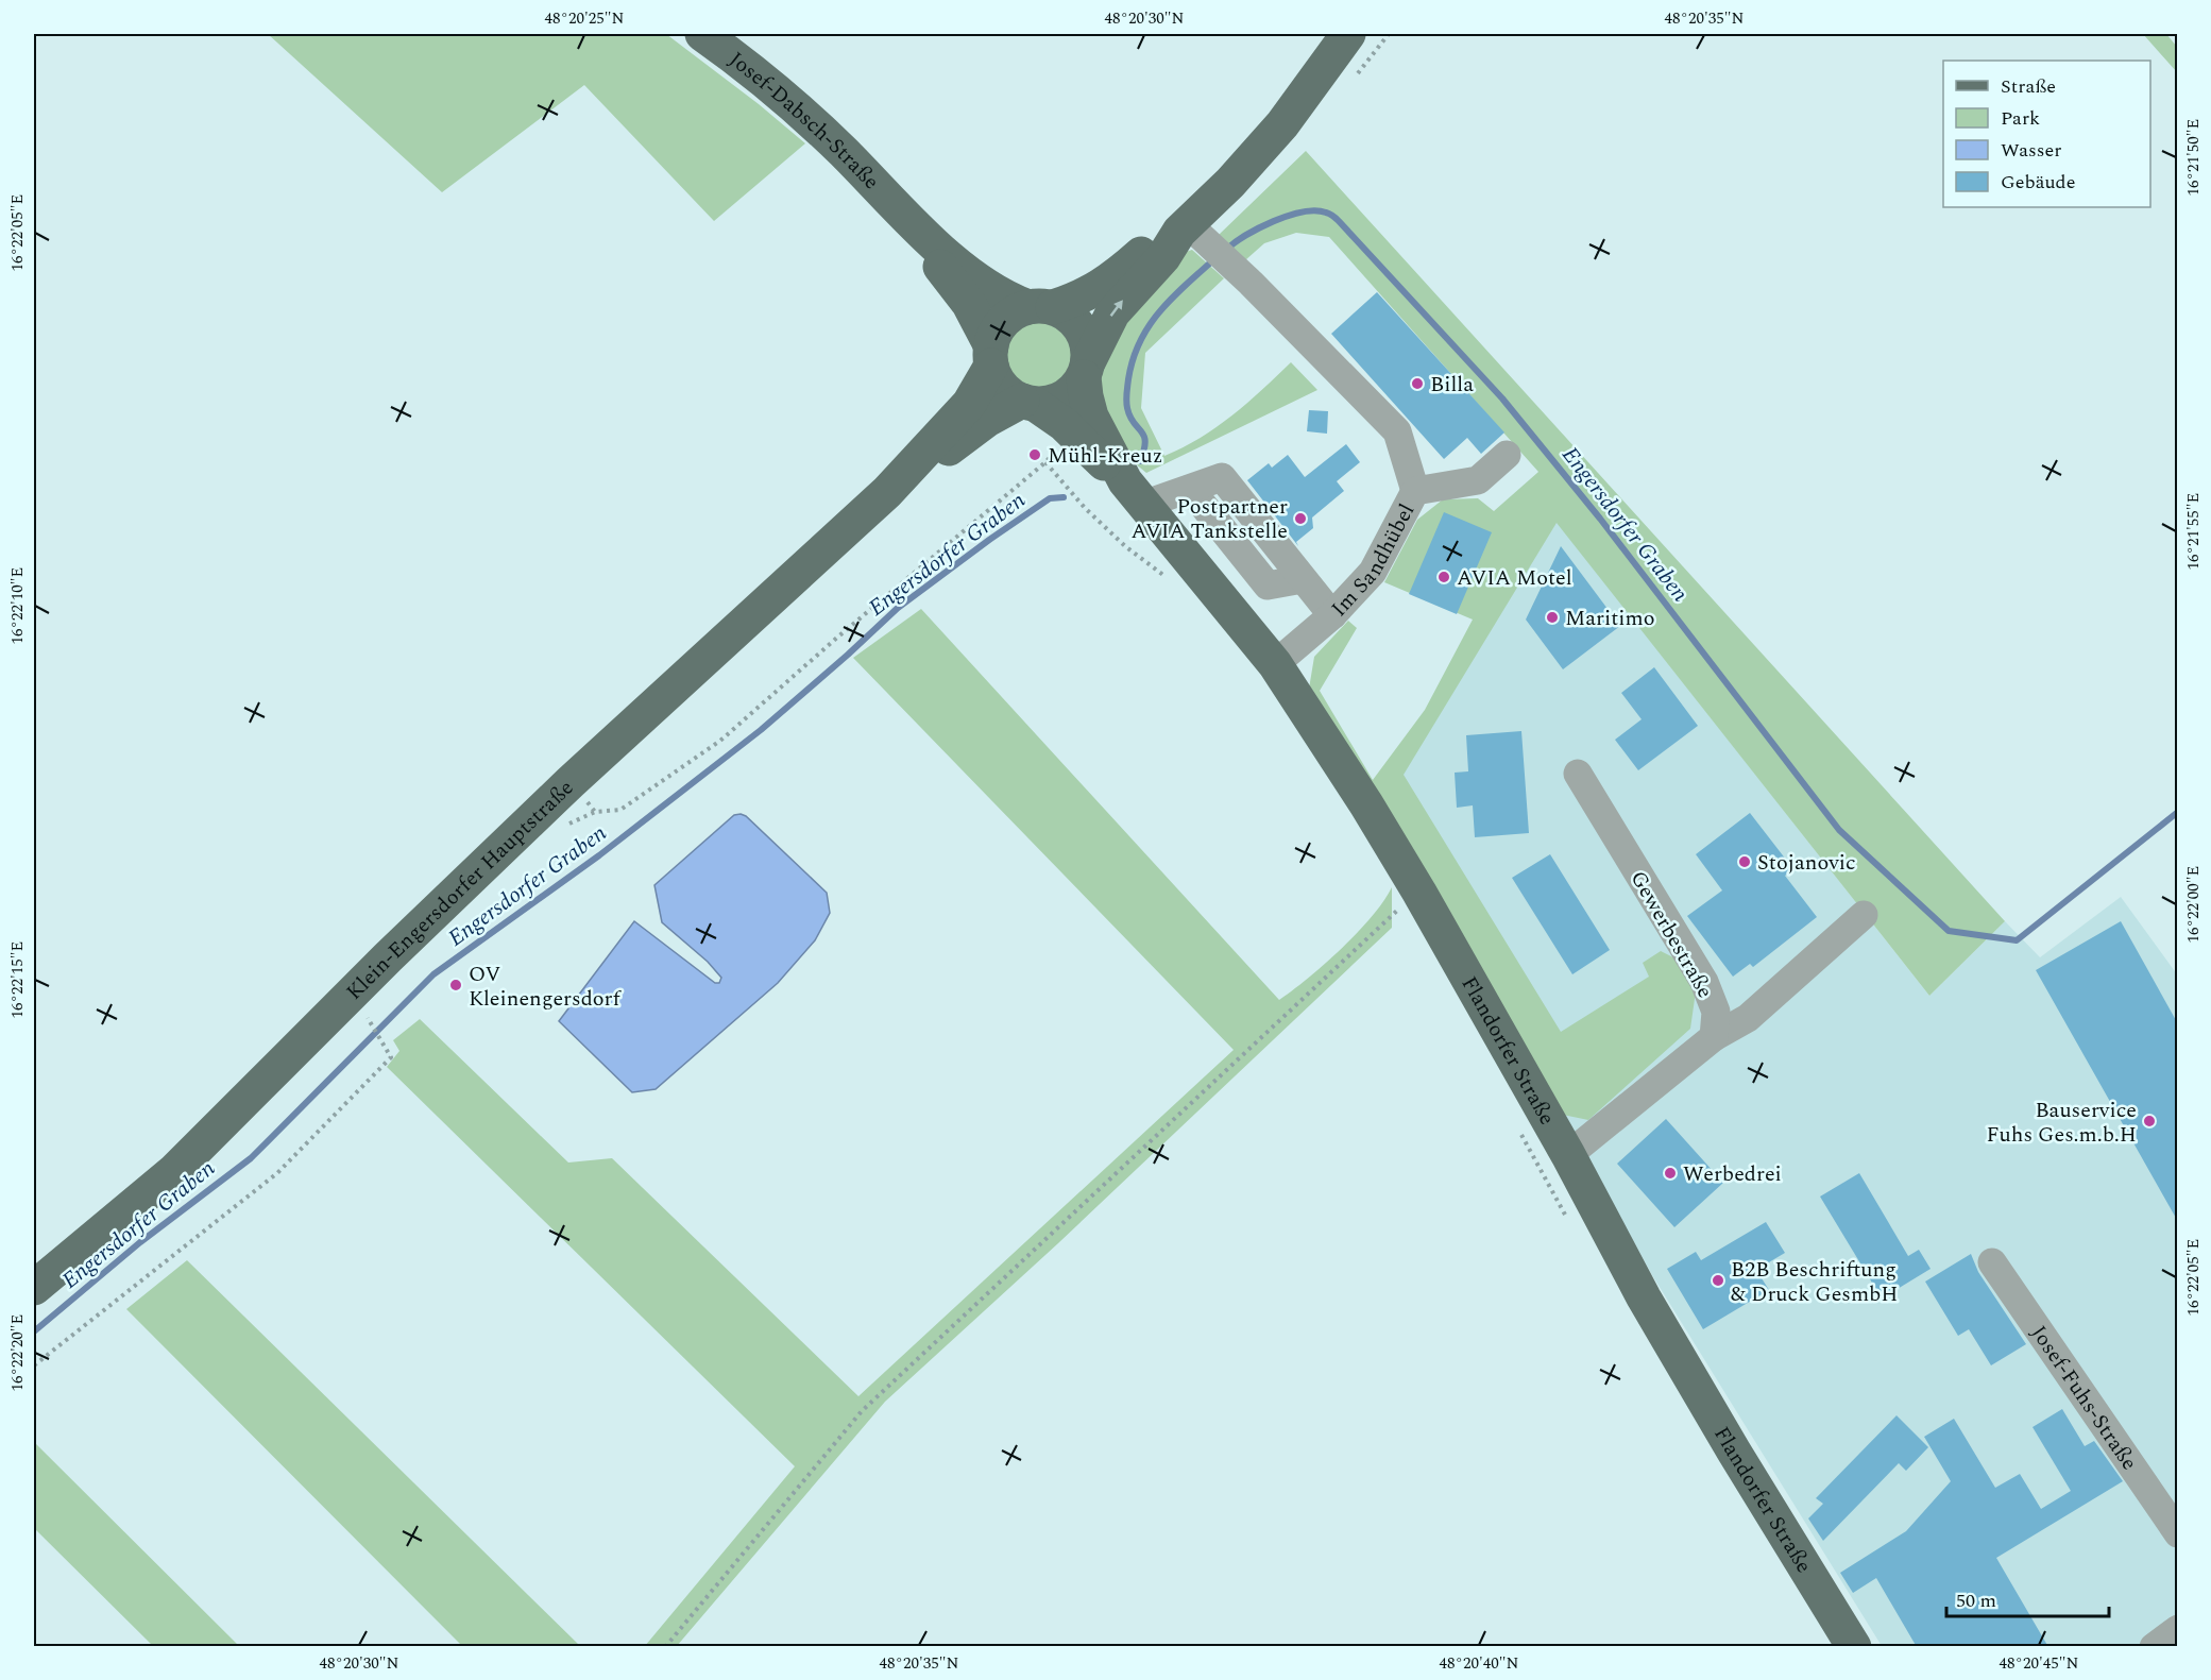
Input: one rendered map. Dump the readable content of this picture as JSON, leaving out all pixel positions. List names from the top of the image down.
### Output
{
  "streets": {
    "main road": ["Josef-Dabsch-Straße", "Klein-Engersdorfer Hauptstraße", "Flandorfer Straße"],
    "street": ["Im Sandhübel", "Gewerbestraße", "Josef-Fuhs-Straße"]
  },
  "crossings": [
    ["Josef-Dabsch-Straße", "Flandorfer Straße"],
    ["Im Sandhübel", "Flandorfer Straße"]
  ],
  "water": ["Engersdorfer Graben"],
  "places": [
    "Billa",
    "Mühl-Kreuz",
    "Postpartner AVIA Tankstelle",
    "AVIA Motel",
    "Maritimo",
    "Stojanovic",
    "OV Kleinengersdorf",
    "Bauservice Fuhs Ges.m.b.H",
    "Werbedrei",
    "B2B Beschriftung & Druck GesmbH"
  ],
  "legend": [
    "Straße",
    "Park",
    "Wasser",
    "Gebäude"
  ],
  "scale_bar": "50 m",
  "coordinates": [
    "48°20'25\"N",
    "48°20'30\"N",
    "48°20'35\"N",
    "16°21'50\"E",
    "16°22'05\"E",
    "16°21'55\"E",
    "16°22'10\"E",
    "16°22'00\"E",
    "16°22'15\"E",
    "16°22'20\"E",
    "48°20'40\"N",
    "48°20'45\"N"
  ]
}
